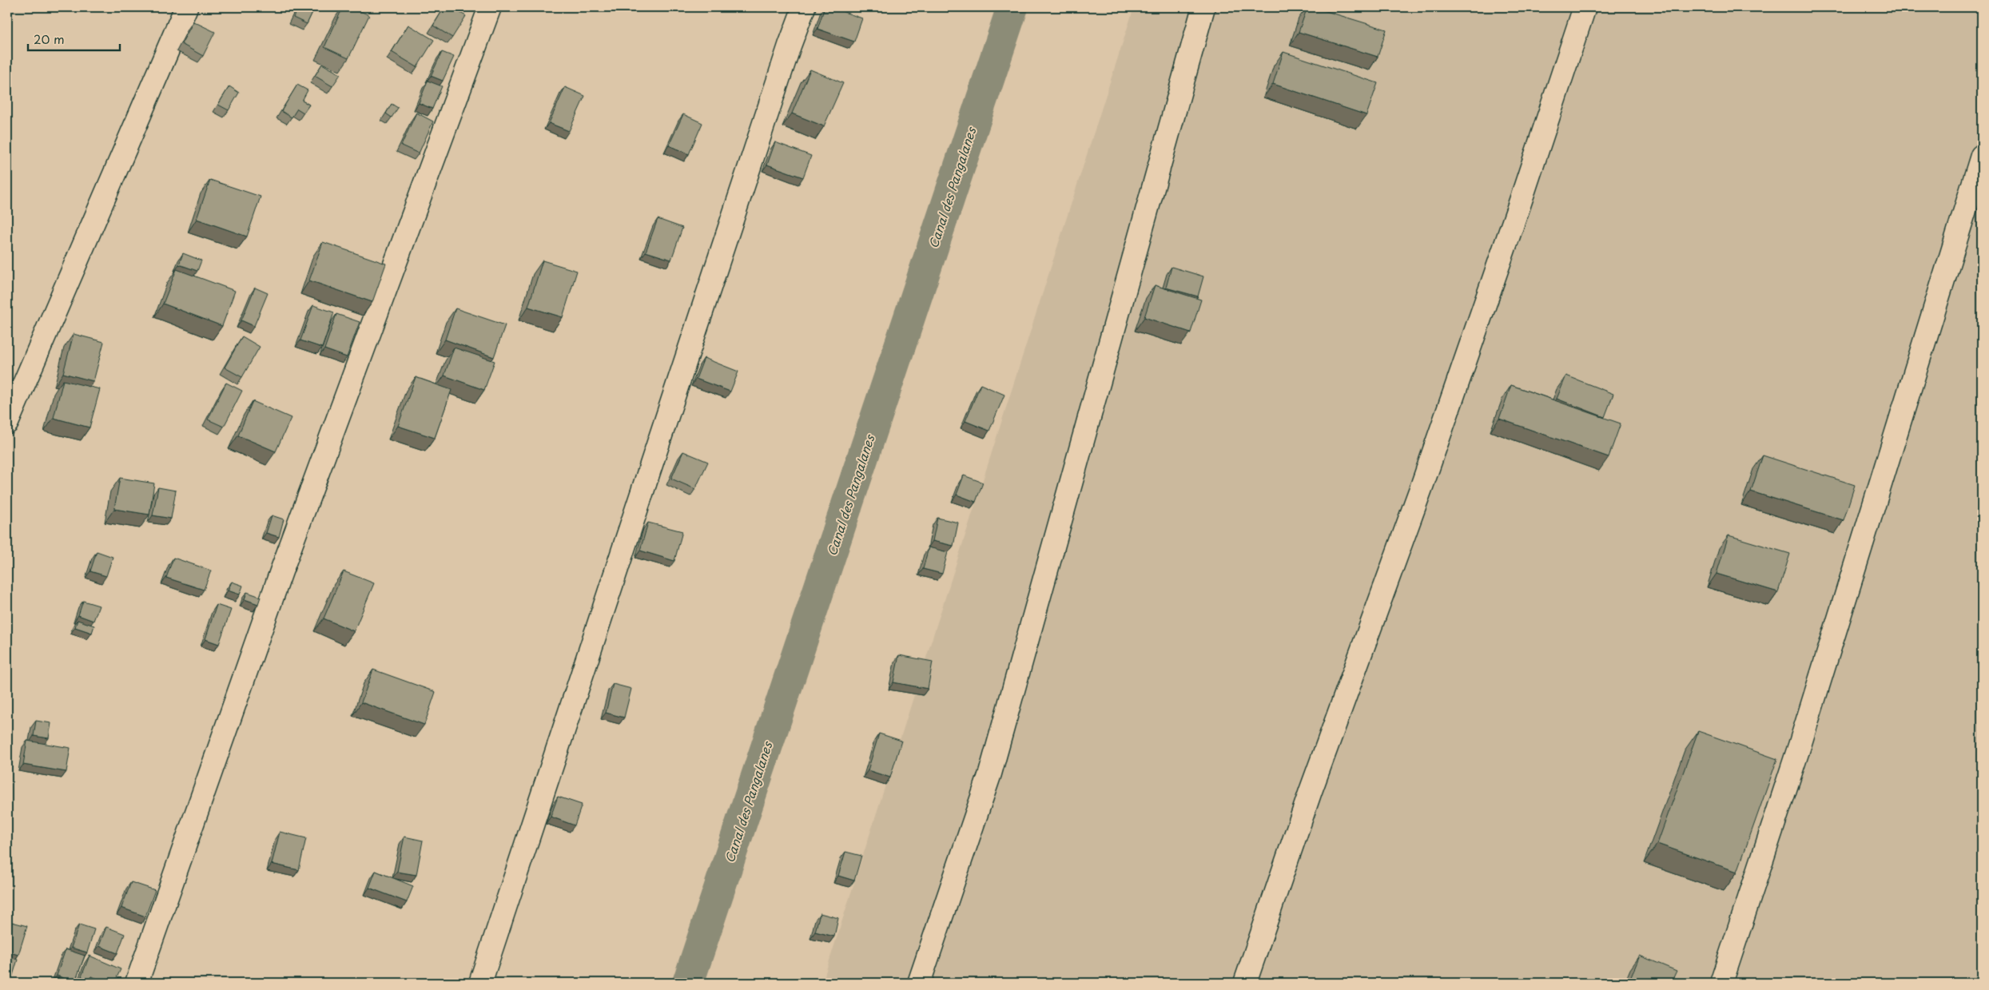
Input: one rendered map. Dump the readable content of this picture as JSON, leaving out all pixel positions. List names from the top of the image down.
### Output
{
  "water": ["Canal des Pangalanes"],
  "scale_bar": "20 m"
}
